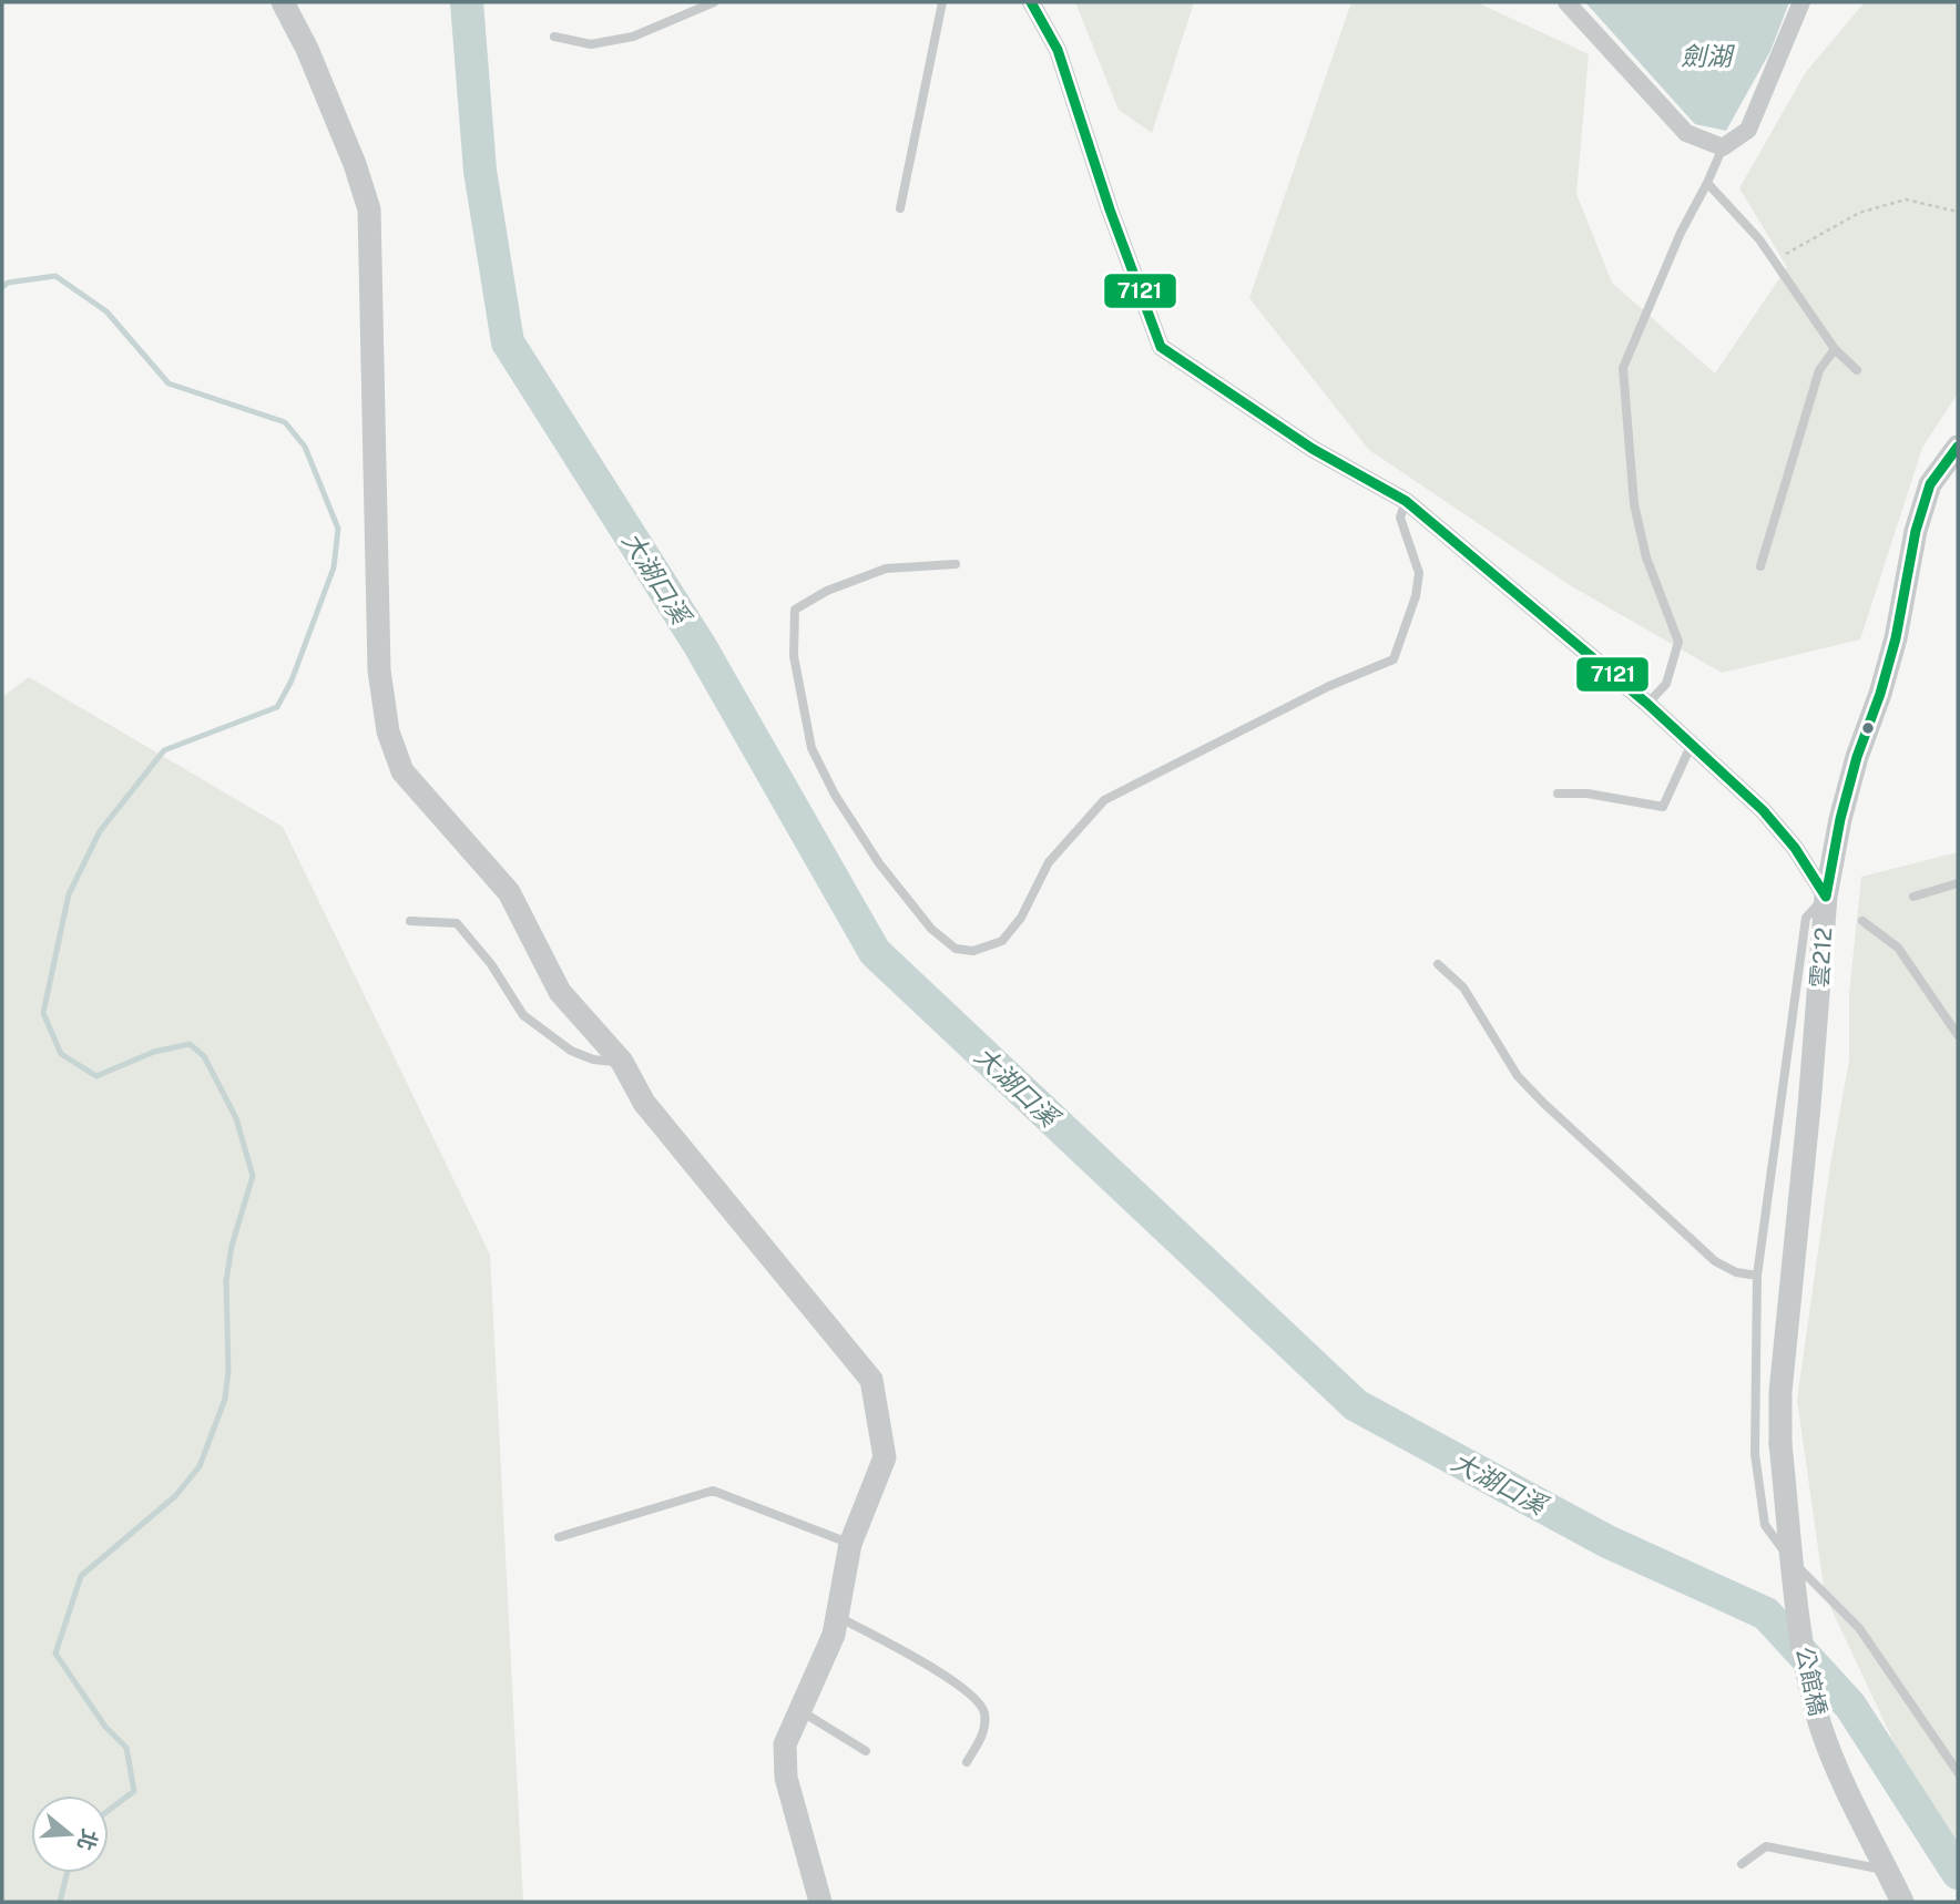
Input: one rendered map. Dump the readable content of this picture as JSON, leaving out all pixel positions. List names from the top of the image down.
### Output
{
  "streets": {
    "street": ["雲212", "公館橋"]
  },
  "crossings": [
    ["雲212", "公館橋"]
  ],
  "water": ["劍湖", "大湖口溪"],
  "lines": ["transit line 7121"],
  "north": "right"
}
